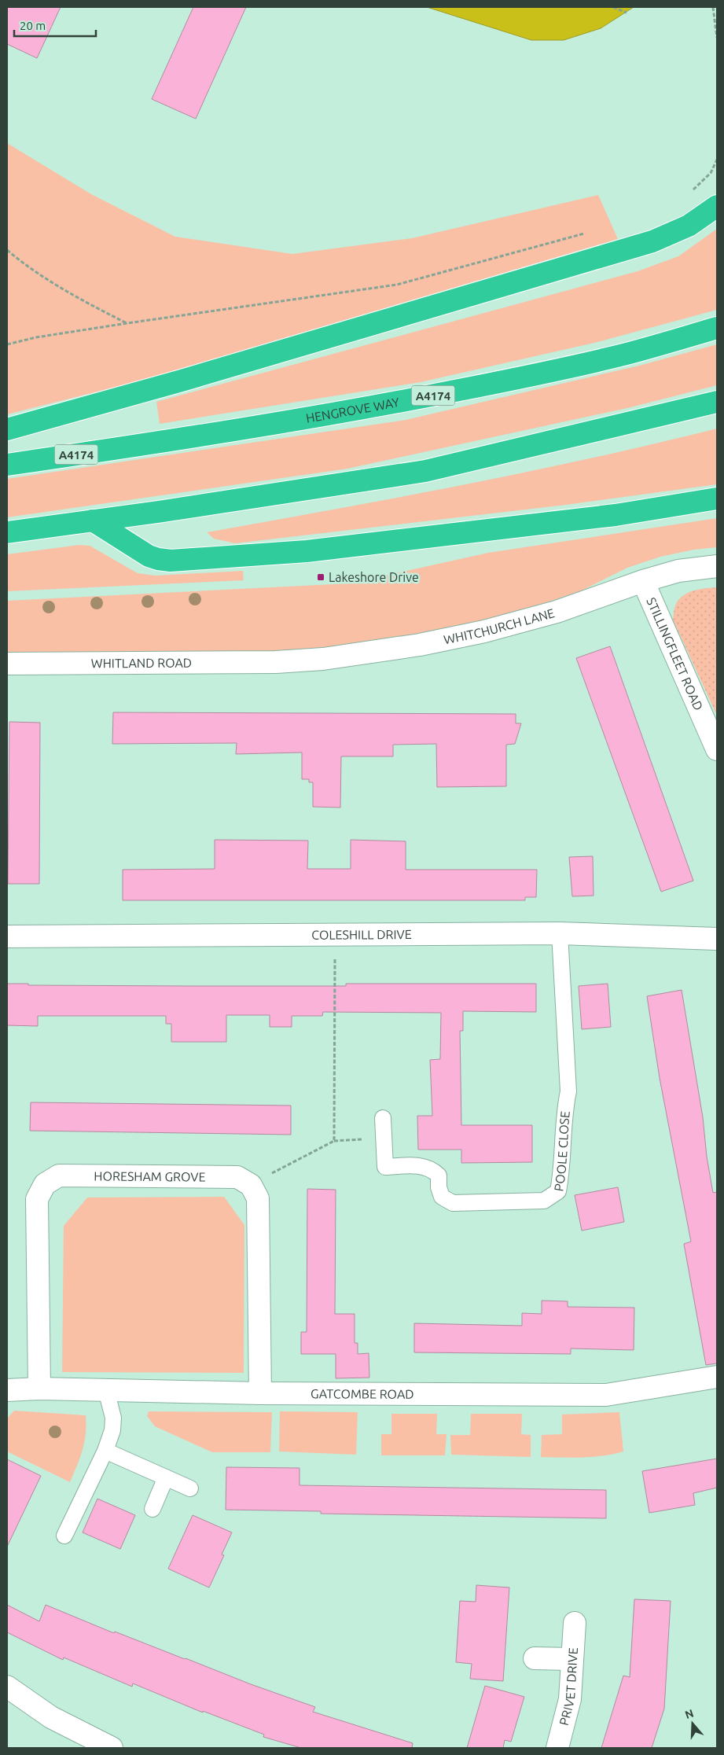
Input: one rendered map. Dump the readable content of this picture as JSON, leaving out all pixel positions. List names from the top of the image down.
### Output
{
  "streets": {
    "highway": ["A4174", "HENGROVE WAY"],
    "street": [
      "WHITCHURCH LANE",
      "STILLINGFLEET ROAD",
      "WHITLAND ROAD",
      "COLESHILL DRIVE",
      "HORESHAM GROVE",
      "GATCOMBE ROAD",
      "PRIVET DRIVE"
    ],
    "lane": ["POOLE CLOSE"]
  },
  "crossings": [
    ["WHITCHURCH LANE", "STILLINGFLEET ROAD"],
    ["WHITCHURCH LANE", "WHITLAND ROAD"],
    ["COLESHILL DRIVE", "POOLE CLOSE"],
    ["HORESHAM GROVE", "GATCOMBE ROAD"]
  ],
  "places": {
    "transit": ["Lakeshore Drive"]
  },
  "scale_bar": "20 m",
  "north": "top"
}
